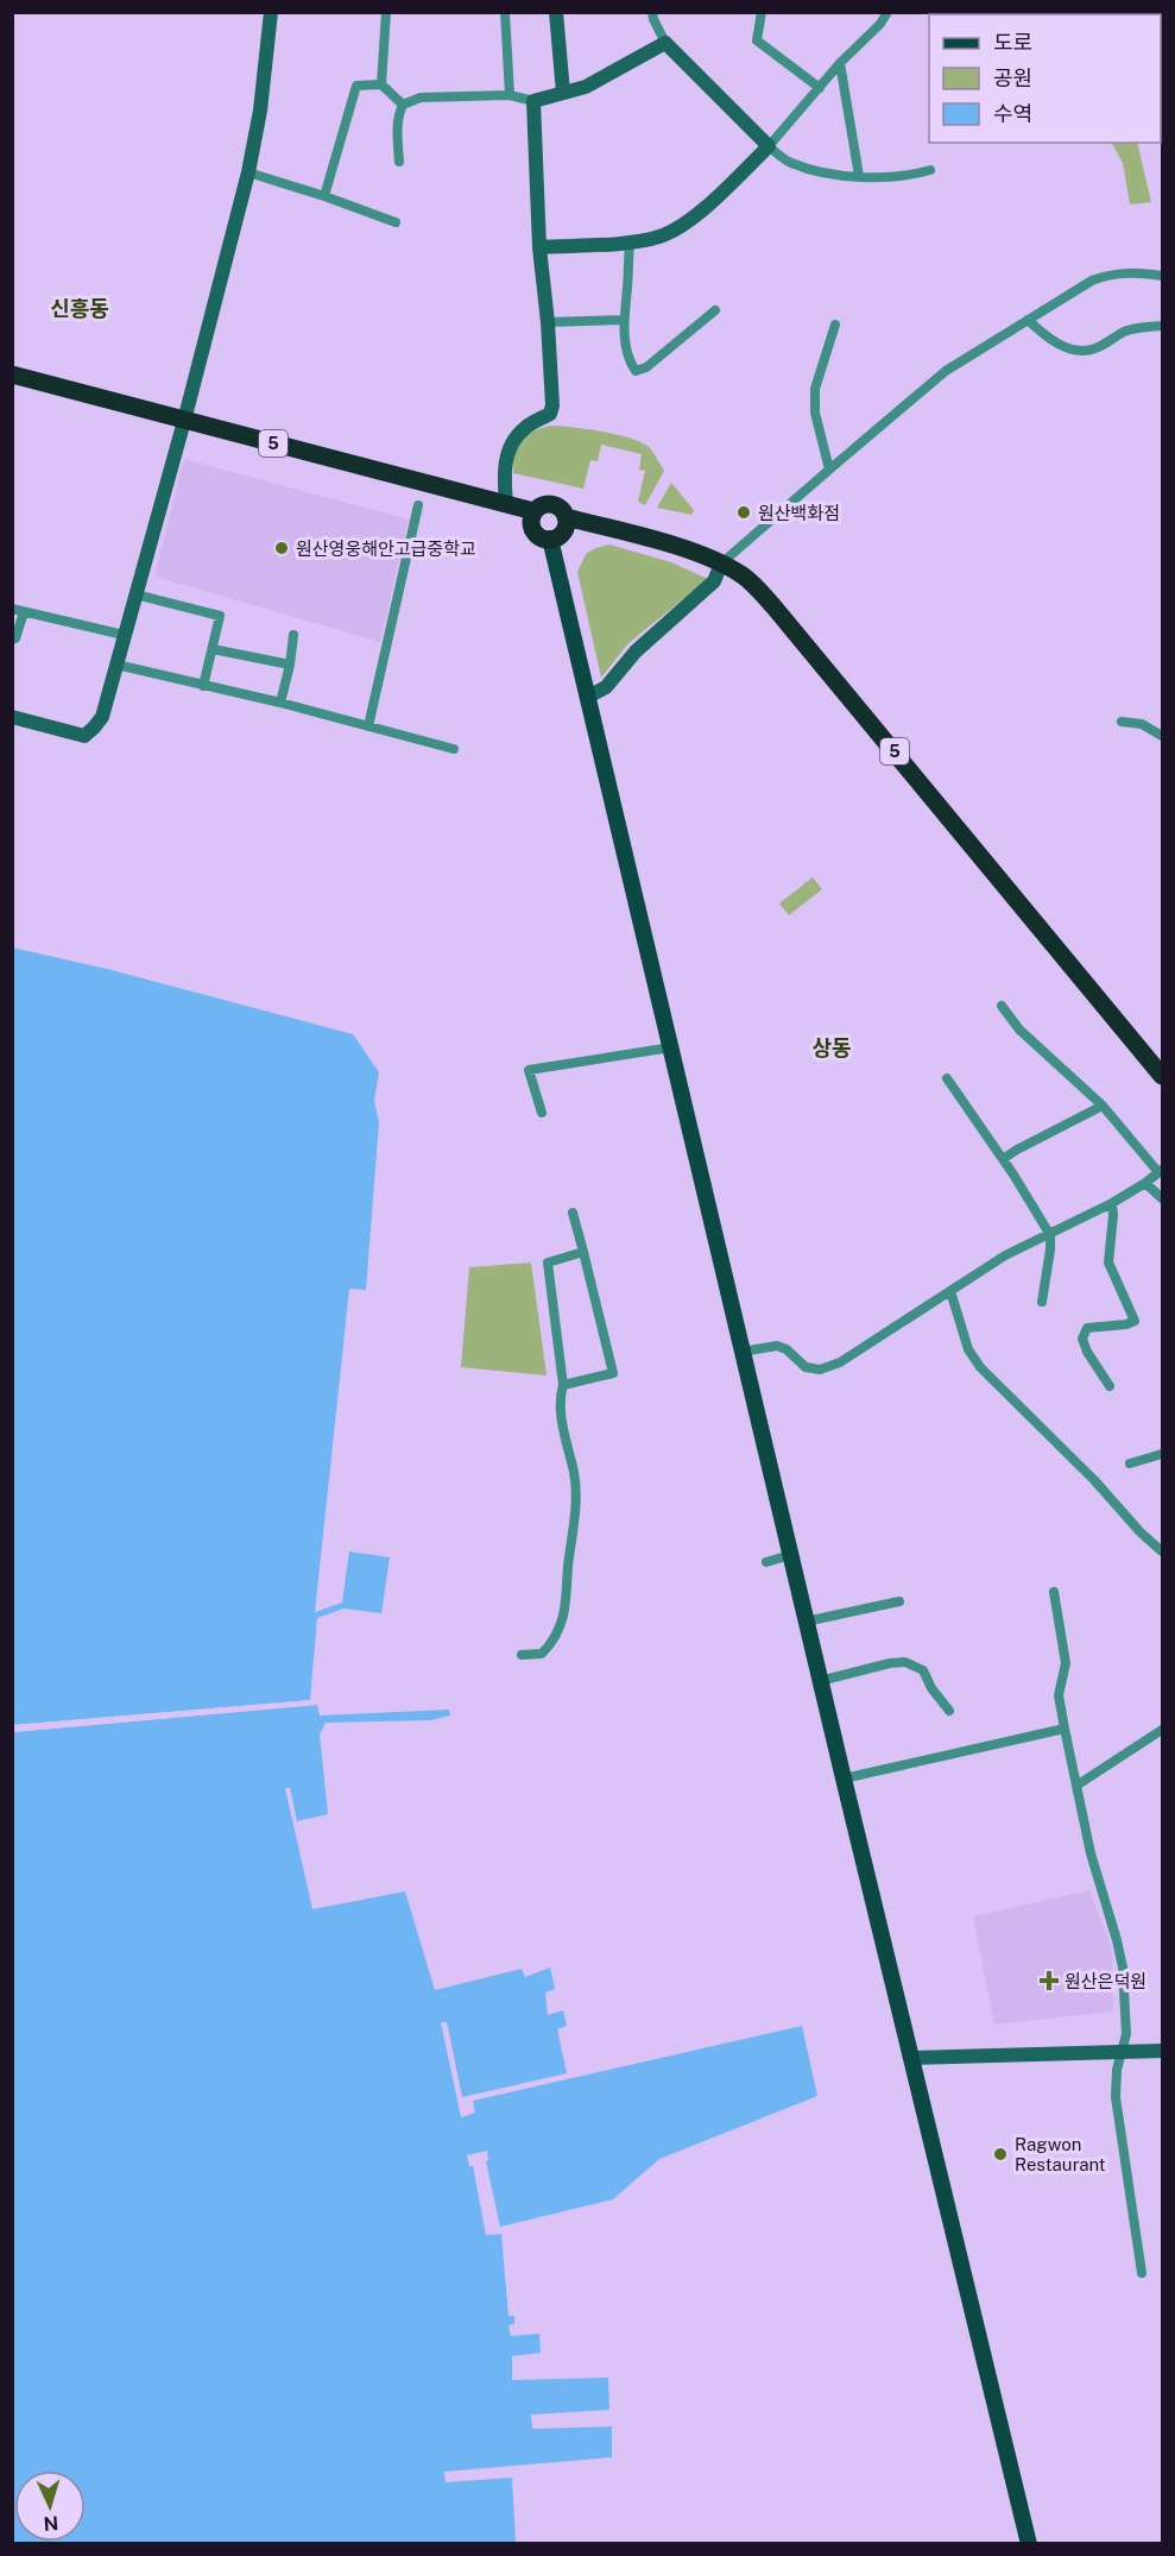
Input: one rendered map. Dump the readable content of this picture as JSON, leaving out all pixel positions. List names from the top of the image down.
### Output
{
  "streets": {
    "highway": ["5"]
  },
  "districts": ["신흥동", "상동"],
  "places": {
    "other": ["원산백화점", "원산영웅해안고급중학교", "Ragwon Restaurant"],
    "health": ["원산은덕원"]
  },
  "legend": ["도로", "공원", "수역"],
  "north": "bottom"
}
